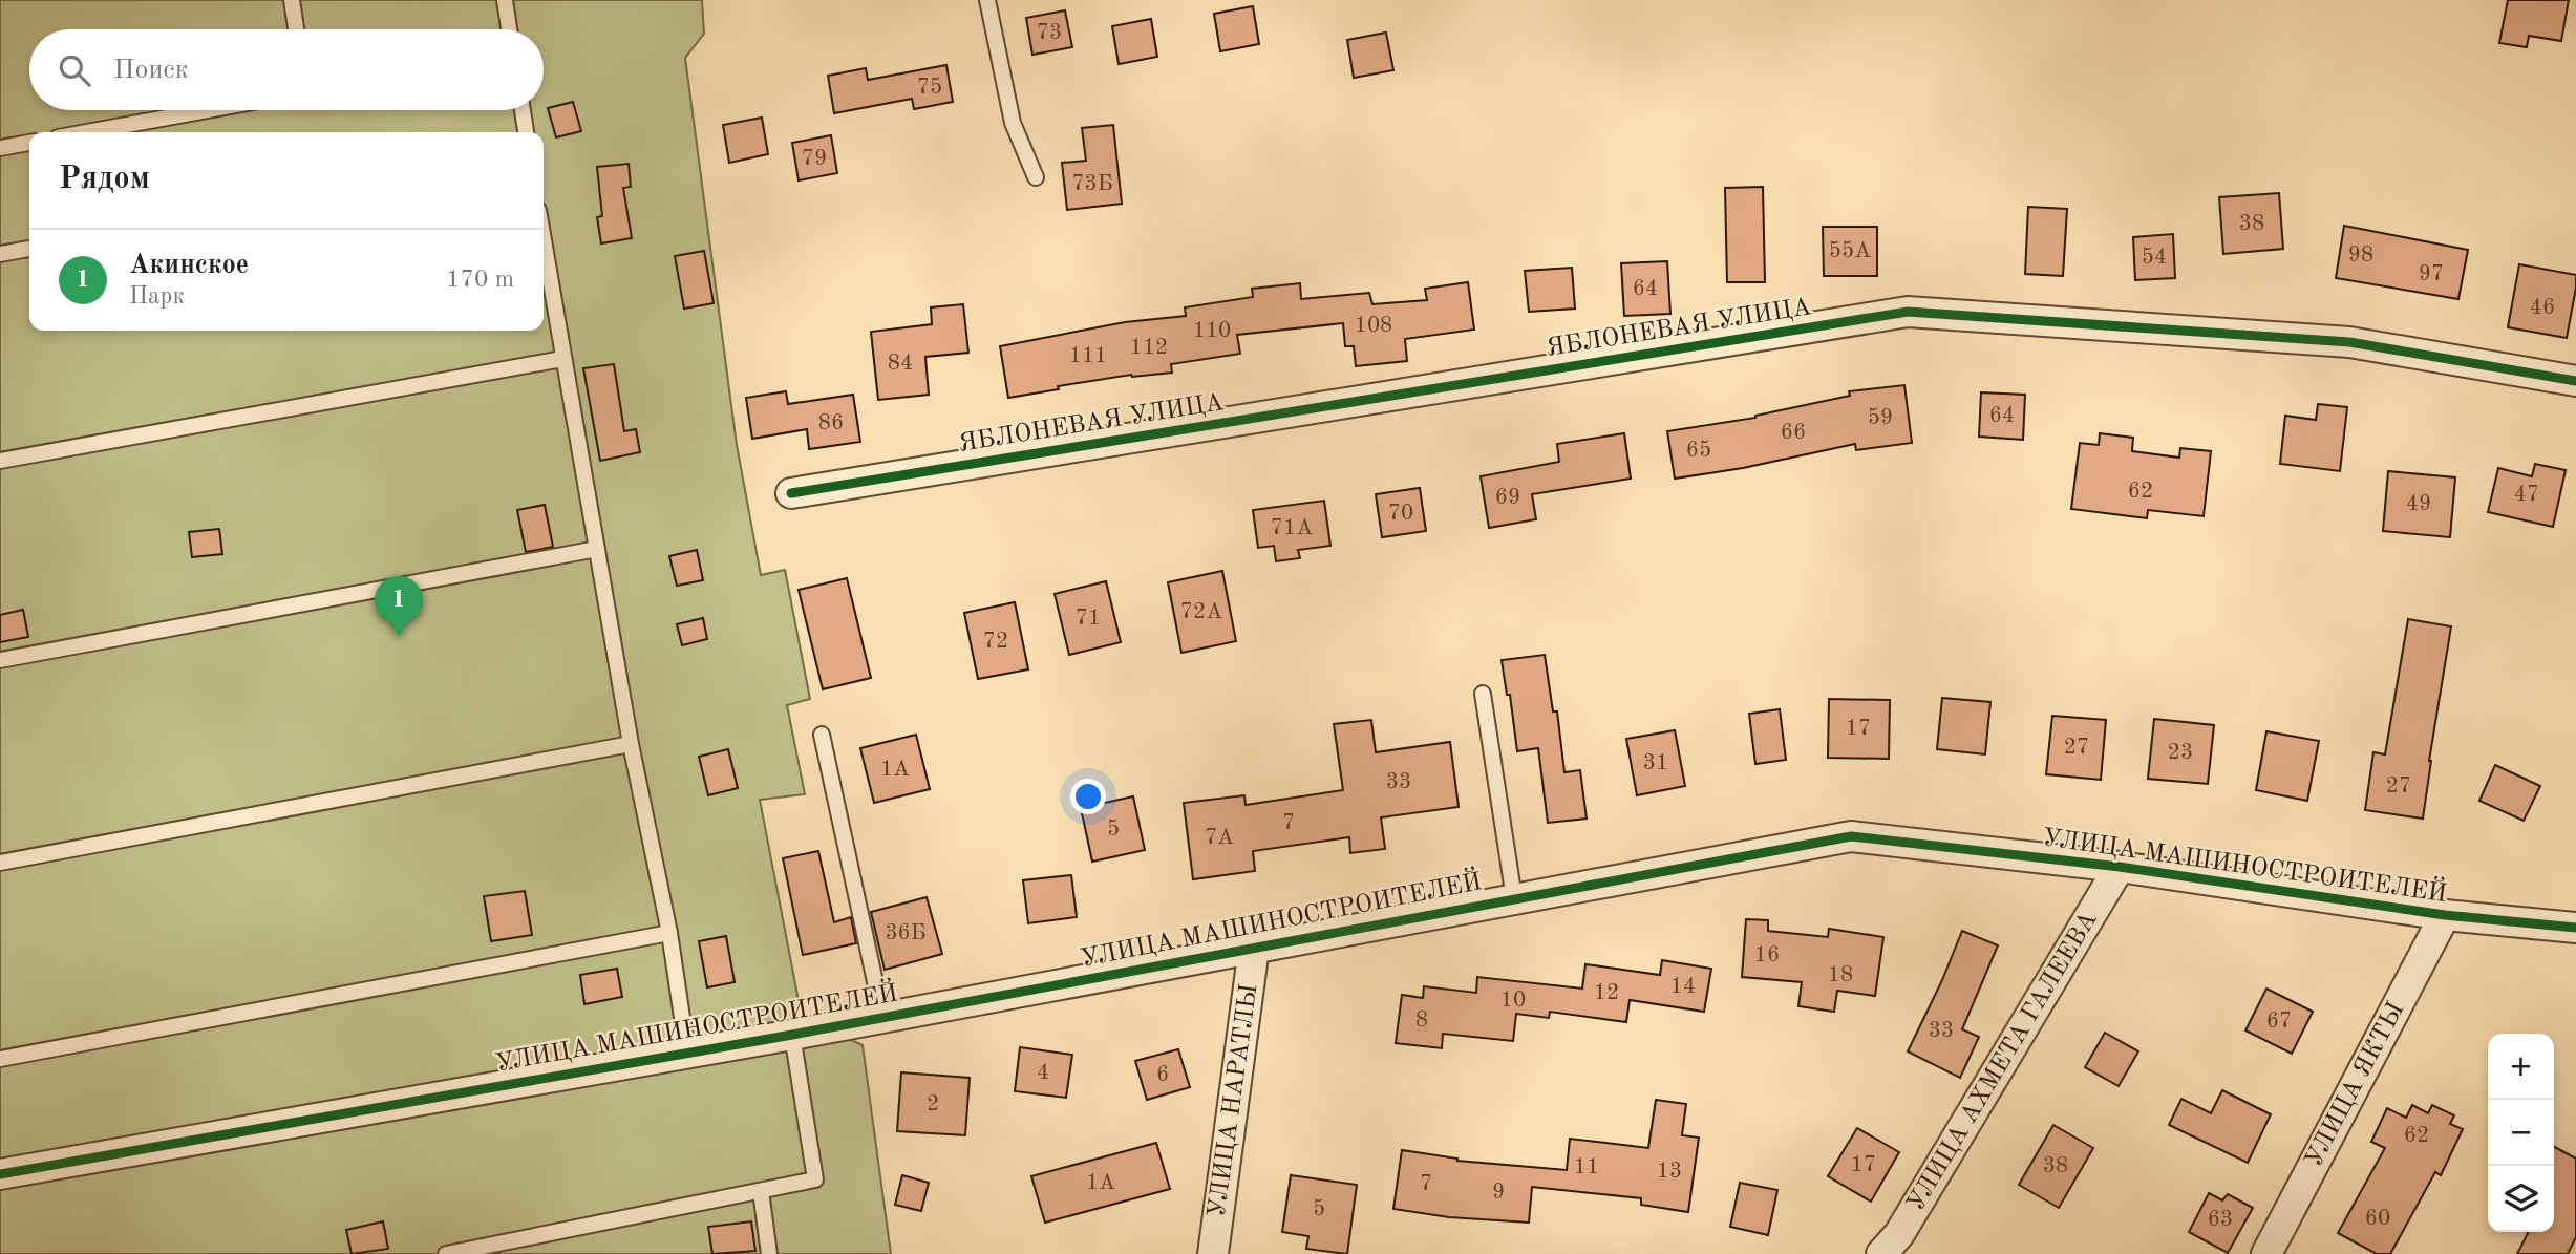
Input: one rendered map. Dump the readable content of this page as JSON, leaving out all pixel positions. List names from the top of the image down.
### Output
{
  "streets": {
    "street": [
      "ЯБЛОНЕВАЯ УЛИЦА",
      "УЛИЦА МАШИНОСТРОИТЕЛЕЙ",
      "УЛИЦА АХМЕТА ГАЛЕЕВА",
      "УЛИЦА ЯКТЫ",
      "УЛИЦА НАРАТЛЫ"
    ]
  },
  "crossings": [
    ["УЛИЦА МАШИНОСТРОИТЕЛЕЙ", "УЛИЦА АХМЕТА ГАЛЕЕВА"],
    ["УЛИЦА МАШИНОСТРОИТЕЛЕЙ", "УЛИЦА ЯКТЫ"],
    ["УЛИЦА МАШИНОСТРОИТЕЛЕЙ", "УЛИЦА НАРАТЛЫ"]
  ],
  "house_numbers": [
    "73",
    "75",
    "79",
    "73Б",
    "38",
    "55А",
    "98",
    "54",
    "97",
    "64",
    "46",
    "108",
    "110",
    "112",
    "111",
    "84",
    "64",
    "59",
    "86",
    "66",
    "65",
    "62",
    "47",
    "69",
    "49",
    "70",
    "71А",
    "72А",
    "71",
    "72",
    "17",
    "27",
    "23",
    "31",
    "1А",
    "33",
    "27",
    "7",
    "5",
    "7А",
    "36Б",
    "16",
    "18",
    "14",
    "12",
    "10",
    "8",
    "67",
    "33",
    "4",
    "6",
    "2",
    "62",
    "17",
    "38",
    "11",
    "13",
    "1А",
    "7",
    "9",
    "5",
    "60",
    "63"
  ],
  "page": {
    "search": "Поиск",
    "heading": "Рядом",
    "list": [
      {
        "mark": "1",
        "name": "Акинское",
        "note": "Парк",
        "value": "170 m"
      }
    ],
    "pins": "1",
    "map_buttons": ["+", "−"]
  }
}
